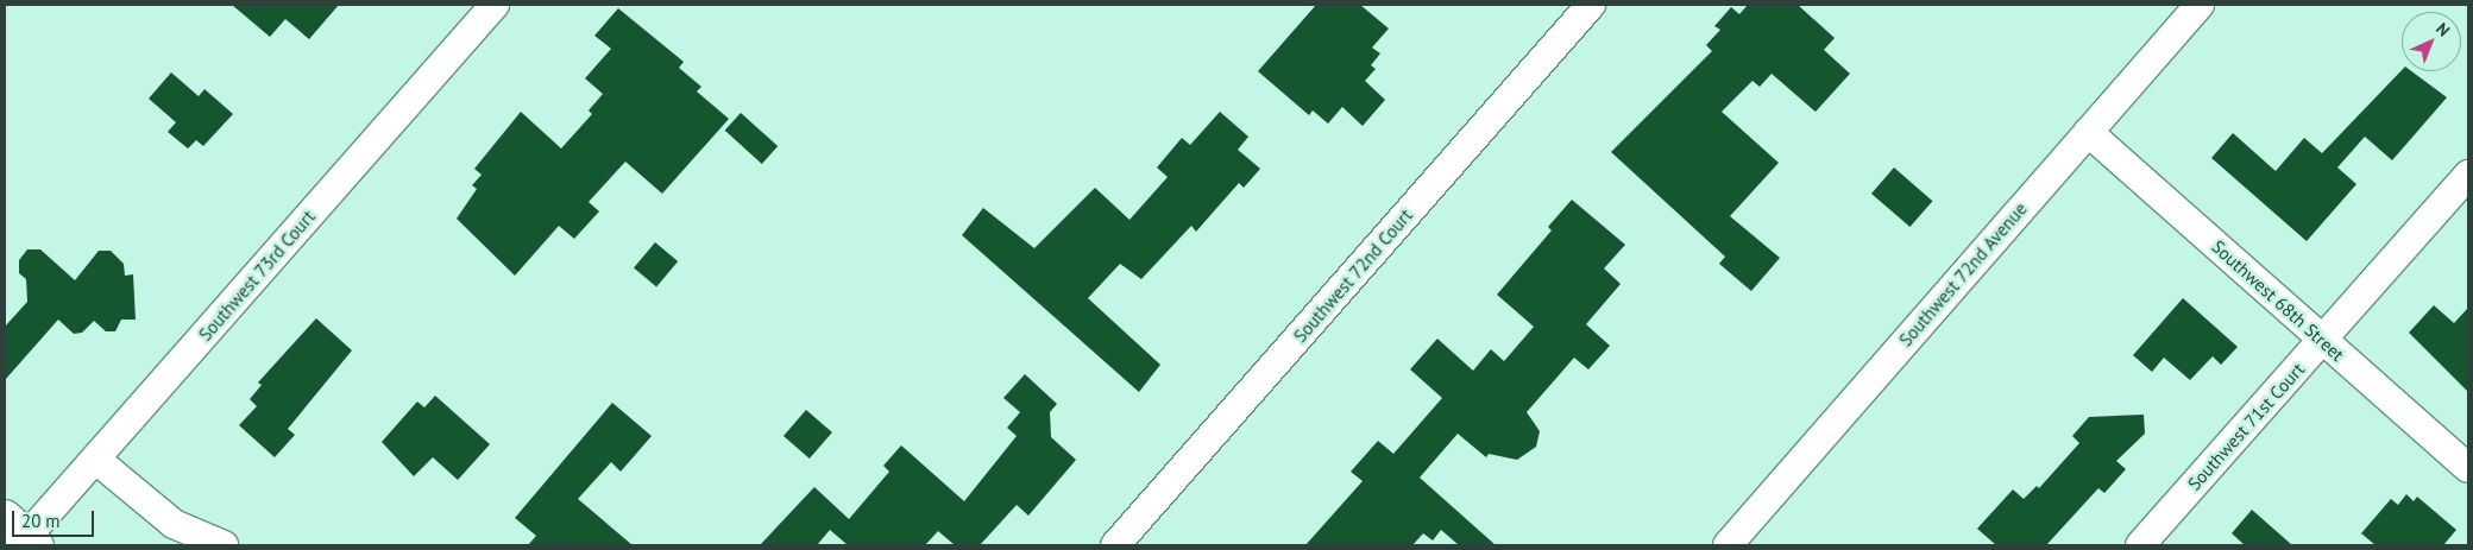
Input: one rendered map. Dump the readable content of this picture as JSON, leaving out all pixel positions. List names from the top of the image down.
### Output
{
  "streets": {
    "street": [
      "Southwest 72nd Avenue",
      "Southwest 73rd Court",
      "Southwest 72nd Court",
      "Southwest 68th Street",
      "Southwest 71st Court"
    ]
  },
  "crossings": [
    ["Southwest 72nd Avenue", "Southwest 68th Street"],
    ["Southwest 68th Street", "Southwest 71st Court"]
  ],
  "scale_bar": "20 m",
  "north": "top right"
}
